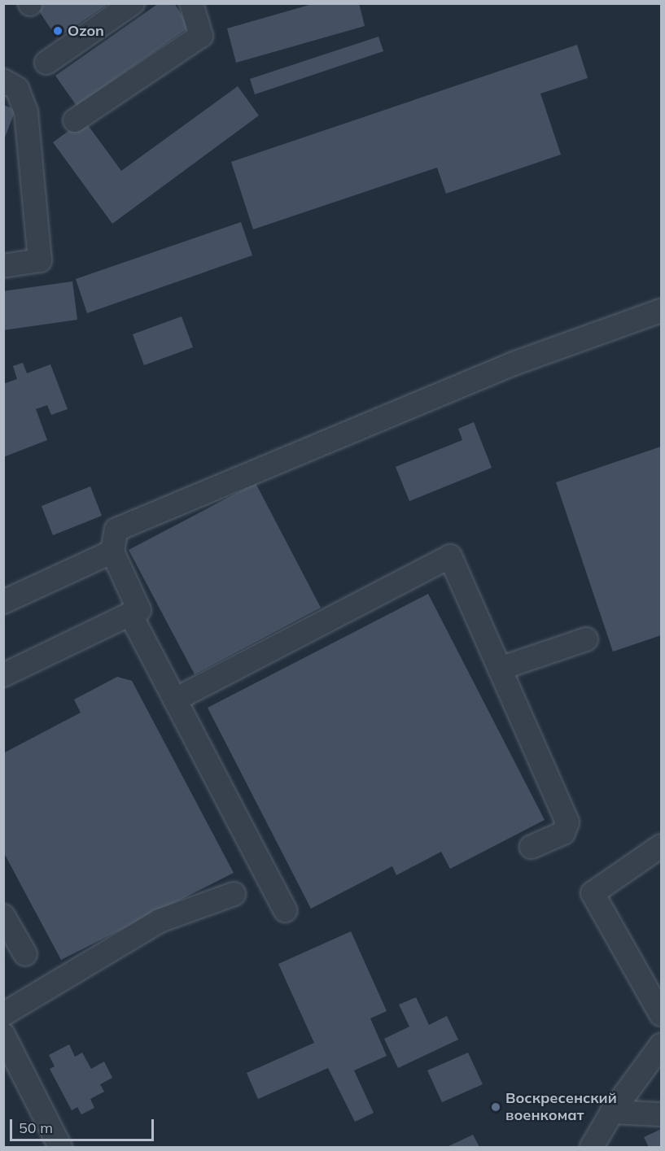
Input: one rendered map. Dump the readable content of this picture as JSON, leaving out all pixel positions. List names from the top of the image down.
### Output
{
  "places": ["Ozon", "Воскресенский военкомат"],
  "scale_bar": "50 m"
}
